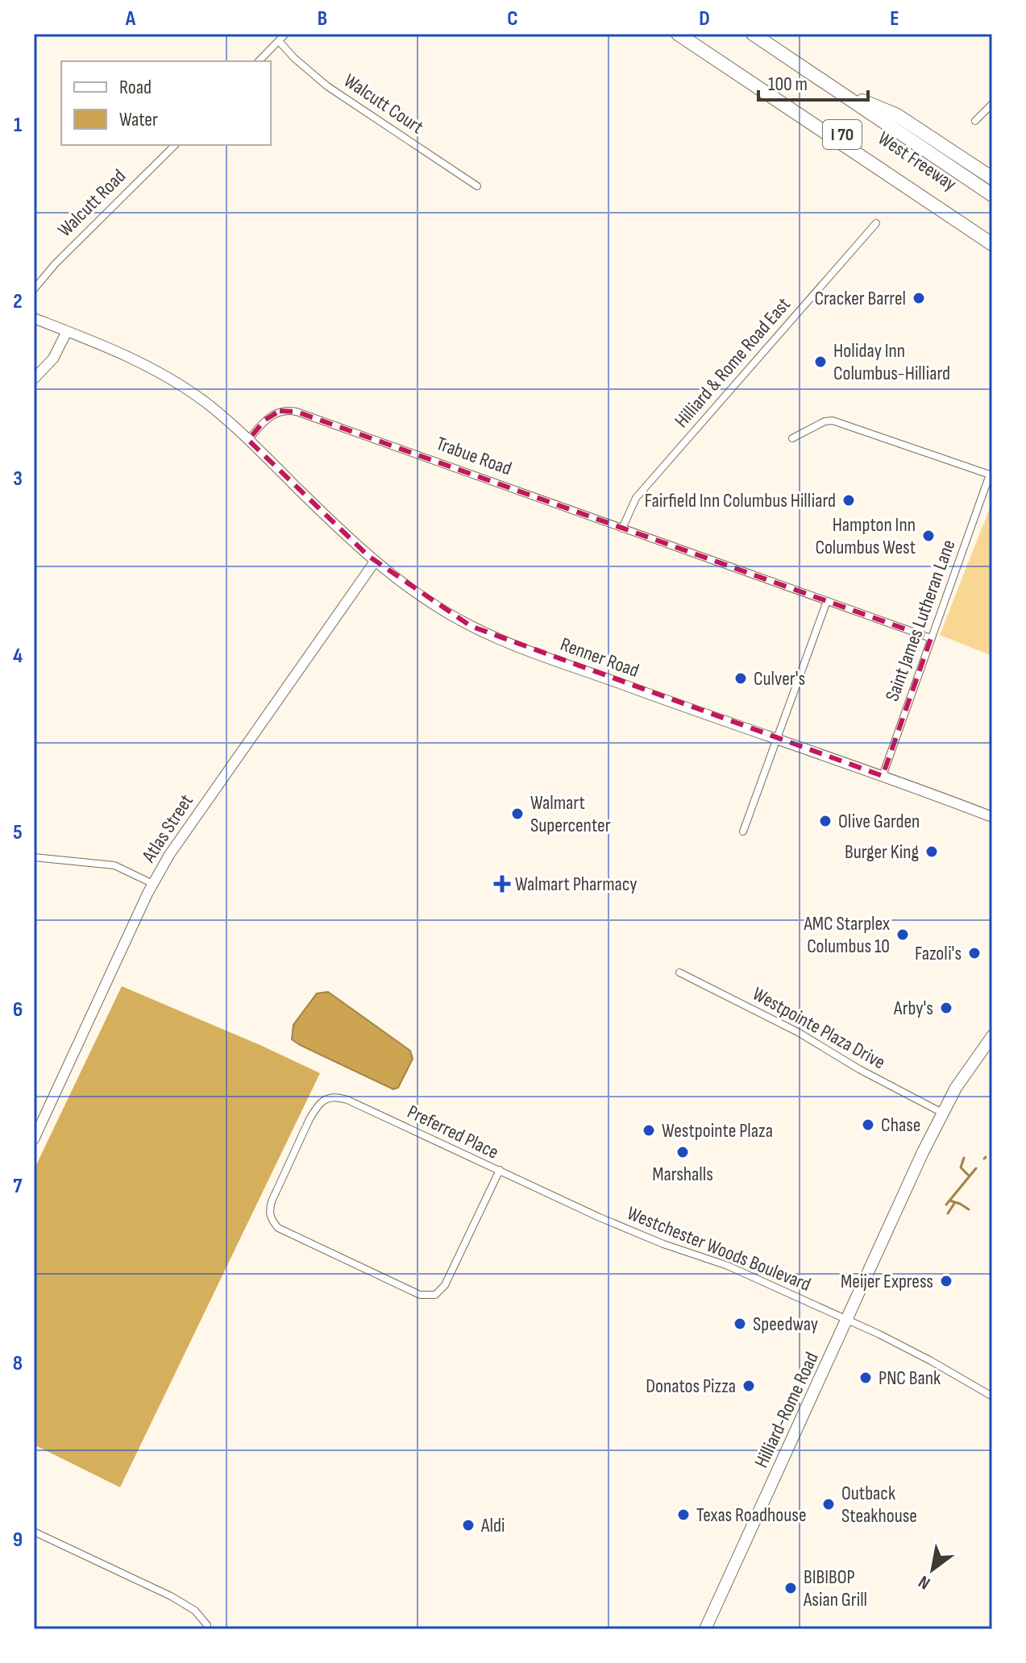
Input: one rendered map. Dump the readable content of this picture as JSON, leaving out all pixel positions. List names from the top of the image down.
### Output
{
  "streets": {
    "highway": ["I 70", "West Freeway"],
    "main road": ["Renner Road", "Atlas Street", "Hilliard-Rome Road"],
    "street": [
      "Walcutt Court",
      "Walcutt Road",
      "Hilliard & Rome Road East",
      "Trabue Road",
      "Saint James Lutheran Lane",
      "Westpointe Plaza Drive",
      "Preferred Place",
      "Westchester Woods Boulevard"
    ]
  },
  "crossings": [
    ["Hilliard & Rome Road East", "Trabue Road"],
    ["Trabue Road", "Saint James Lutheran Lane"],
    ["Trabue Road", "Renner Road"],
    ["Saint James Lutheran Lane", "Renner Road"],
    ["Renner Road", "Atlas Street"],
    ["Westpointe Plaza Drive", "Hilliard-Rome Road"],
    ["Preferred Place", "Westchester Woods Boulevard"],
    ["Westchester Woods Boulevard", "Hilliard-Rome Road"]
  ],
  "places": {
    "other": [
      "Cracker Barrel",
      "Holiday Inn Columbus-Hilliard",
      "Fairfield Inn Columbus Hilliard",
      "Hampton Inn Columbus West",
      "Culver's",
      "Walmart Supercenter",
      "Olive Garden",
      "Burger King",
      "AMC Starplex Columbus 10",
      "Fazoli's",
      "Arby's",
      "Chase",
      "Westpointe Plaza",
      "Marshalls",
      "Meijer Express",
      "Speedway",
      "PNC Bank",
      "Donatos Pizza",
      "Outback Steakhouse",
      "Texas Roadhouse",
      "Aldi",
      "BIBIBOP Asian Grill"
    ],
    "health": ["Walmart Pharmacy"]
  },
  "legend": ["Road", "Water"],
  "scale_bar": "100 m",
  "north": "bottom left",
  "grid": {
    "columns": [
      "A",
      "B",
      "C",
      "D",
      "E"
    ],
    "rows": [
      "1",
      "2",
      "3",
      "4",
      "5",
      "6",
      "7",
      "8",
      "9"
    ]
  }
}
